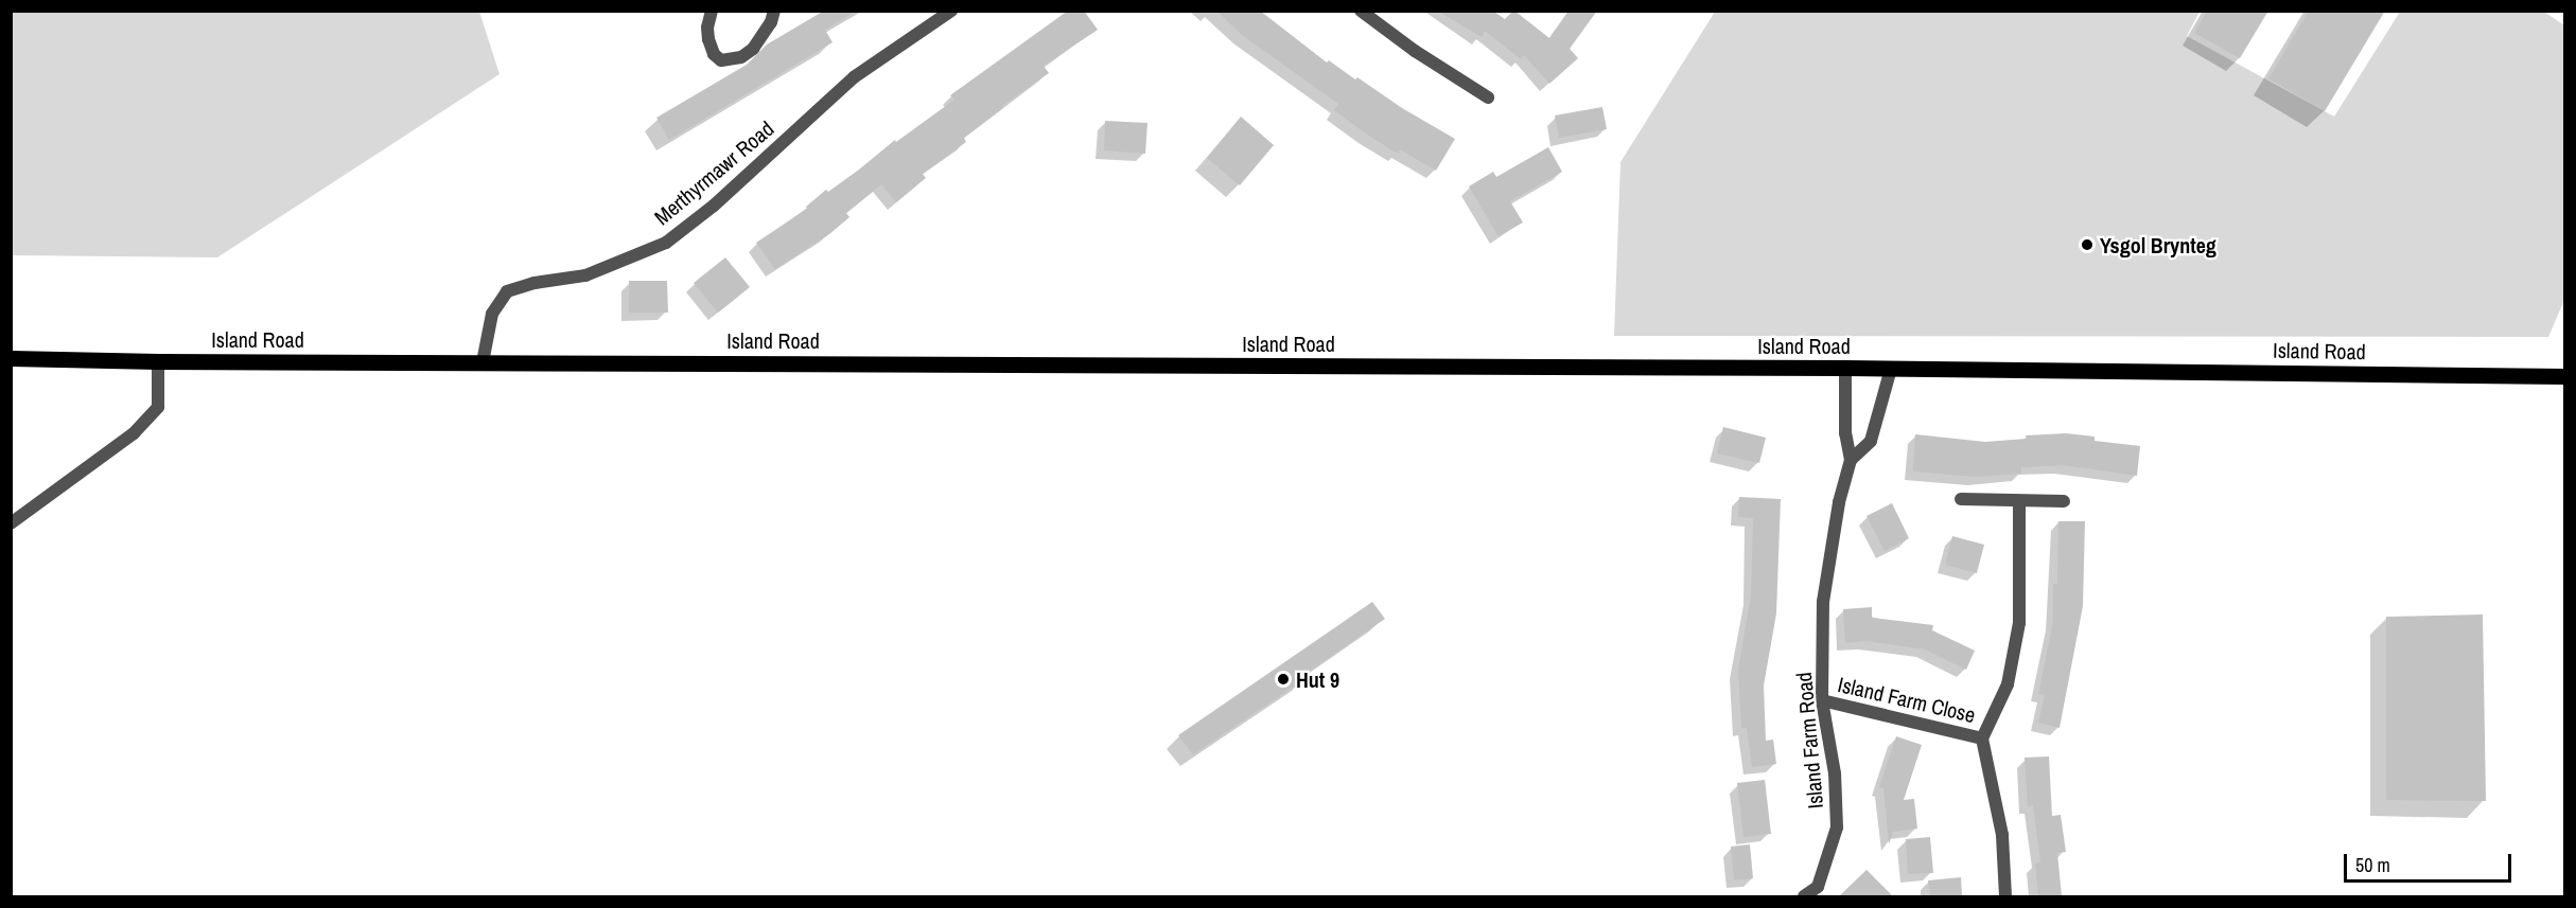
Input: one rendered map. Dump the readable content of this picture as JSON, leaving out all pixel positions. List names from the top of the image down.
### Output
{
  "streets": {
    "main road": ["Island Road"],
    "street": ["Merthyrmawr Road", "Island Farm Close", "Island Farm Road"]
  },
  "crossings": [
    ["Merthyrmawr Road", "Island Road"],
    ["Island Road", "Island Farm Road"],
    ["Island Farm Close", "Island Farm Road"]
  ],
  "places": ["Ysgol Brynteg", "Hut 9"],
  "scale_bar": "50 m"
}
